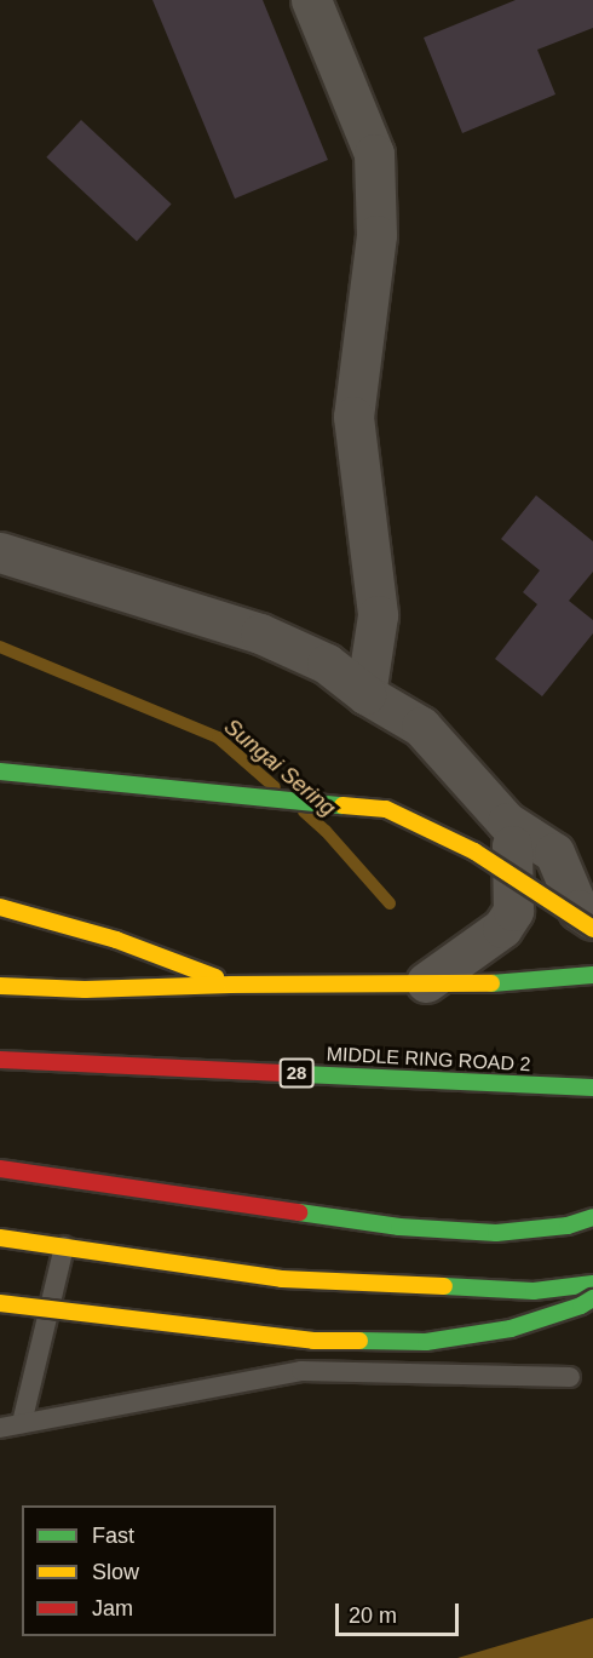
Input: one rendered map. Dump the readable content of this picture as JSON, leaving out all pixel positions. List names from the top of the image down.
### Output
{
  "streets": {
    "highway": ["MIDDLE RING ROAD 2", "28"]
  },
  "water": ["Sungai Sering"],
  "legend": ["Fast", "Slow", "Jam"],
  "scale_bar": "20 m"
}
